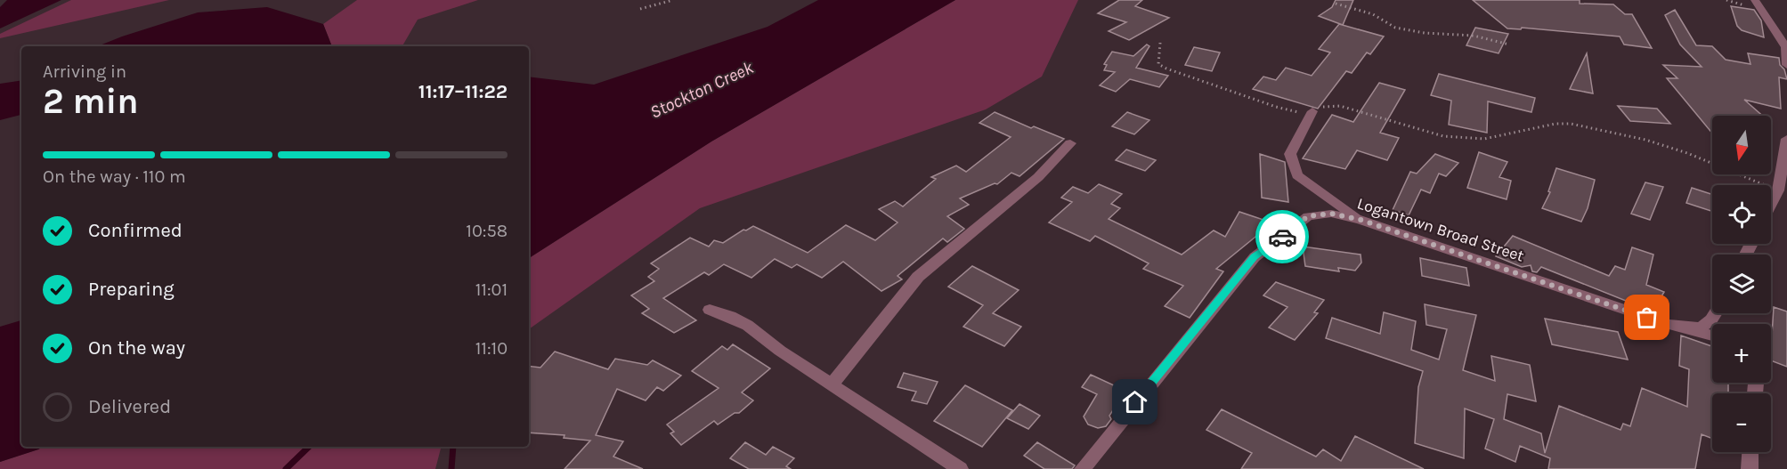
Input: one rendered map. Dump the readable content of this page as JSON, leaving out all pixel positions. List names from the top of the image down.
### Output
{
  "streets": {
    "street": ["Logantown Broad Street"]
  },
  "water": ["Stockton Creek"],
  "north": "bottom",
  "page": {
    "heading": ["2 min", "Arriving in", "11:17–11:22"],
    "map_buttons": ["+", "−"],
    "bar": "On the way · 110 m",
    "list": [
      ["Confirmed", "10:58"],
      ["Preparing", "11:01"],
      ["On the way", "11:10"],
      "Delivered"
    ]
  }
}
